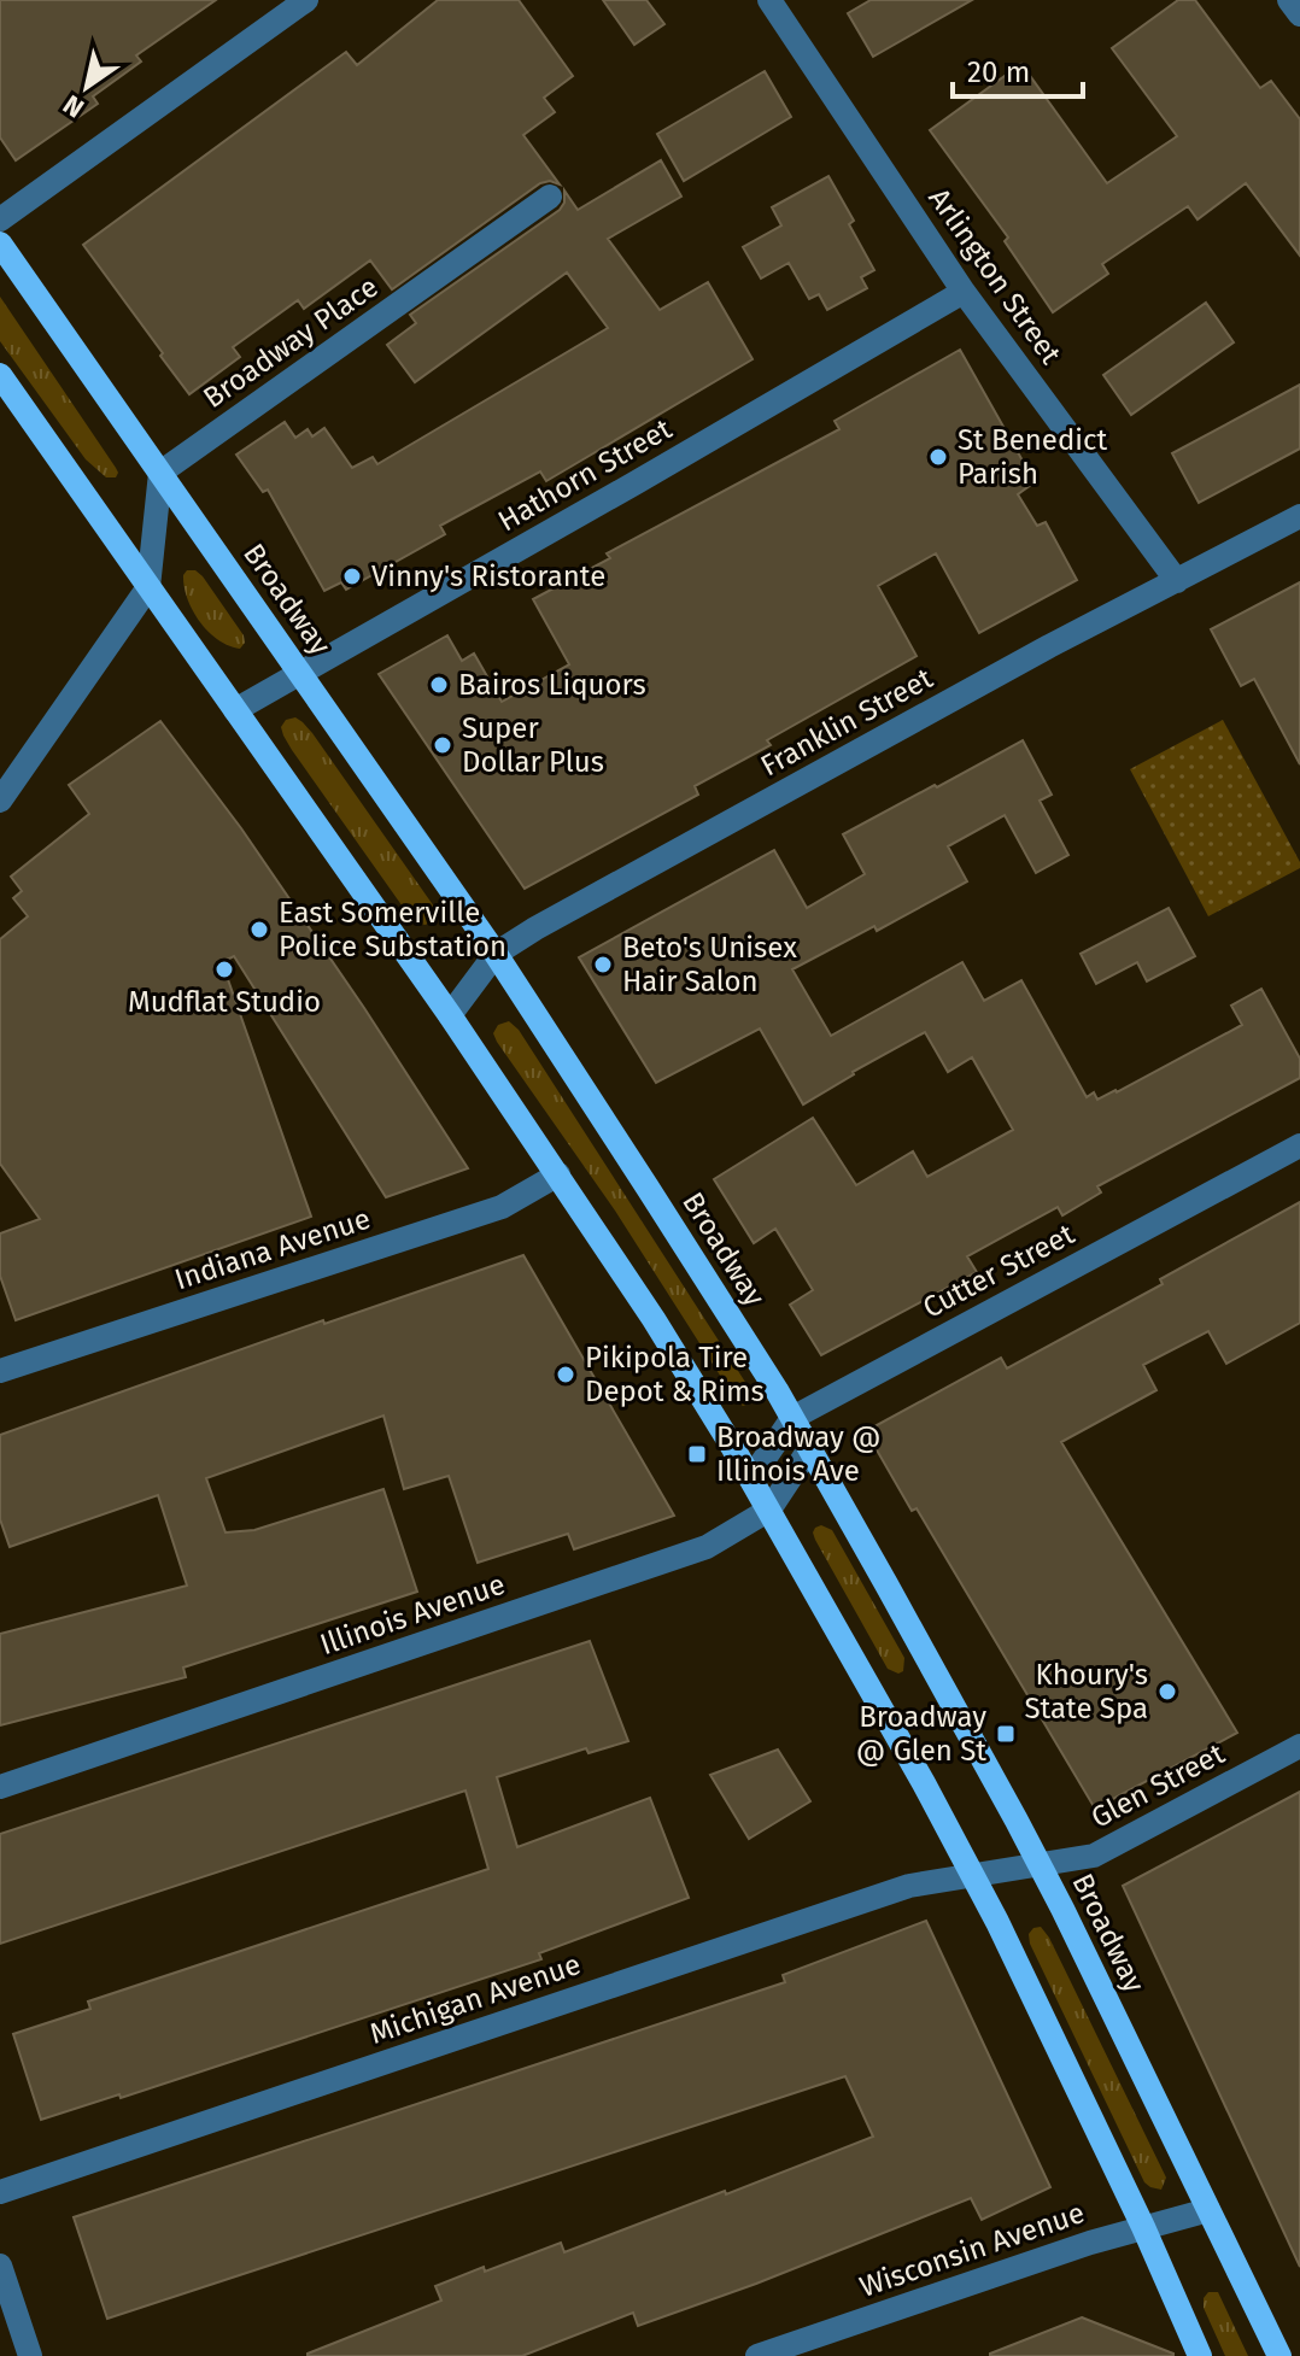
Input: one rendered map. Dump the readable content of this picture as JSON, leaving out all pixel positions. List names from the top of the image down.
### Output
{
  "streets": {
    "main road": ["Broadway"],
    "street": [
      "Arlington Street",
      "Broadway Place",
      "Hathorn Street",
      "Franklin Street",
      "Indiana Avenue",
      "Cutter Street",
      "Illinois Avenue",
      "Glen Street",
      "Michigan Avenue",
      "Wisconsin Avenue"
    ]
  },
  "crossings": [
    ["Arlington Street", "Hathorn Street"],
    ["Arlington Street", "Franklin Street"],
    ["Broadway Place", "Broadway"],
    ["Hathorn Street", "Broadway"],
    ["Broadway", "Franklin Street"],
    ["Broadway", "Cutter Street"],
    ["Broadway", "Illinois Avenue"],
    ["Broadway", "Glen Street"],
    ["Broadway", "Wisconsin Avenue"],
    ["Glen Street", "Michigan Avenue"]
  ],
  "places": {
    "other": [
      "St Benedict Parish",
      "Vinny's Ristorante",
      "Bairos Liquors",
      "Super Dollar Plus",
      "East Somerville Police Substation",
      "Beto's Unisex Hair Salon",
      "Mudflat Studio",
      "Pikipola Tire Depot & Rims",
      "Khoury's State Spa"
    ],
    "transit": ["Broadway @ Illinois Ave", "Broadway @ Glen St"]
  },
  "scale_bar": "20 m",
  "north": "bottom left"
}
